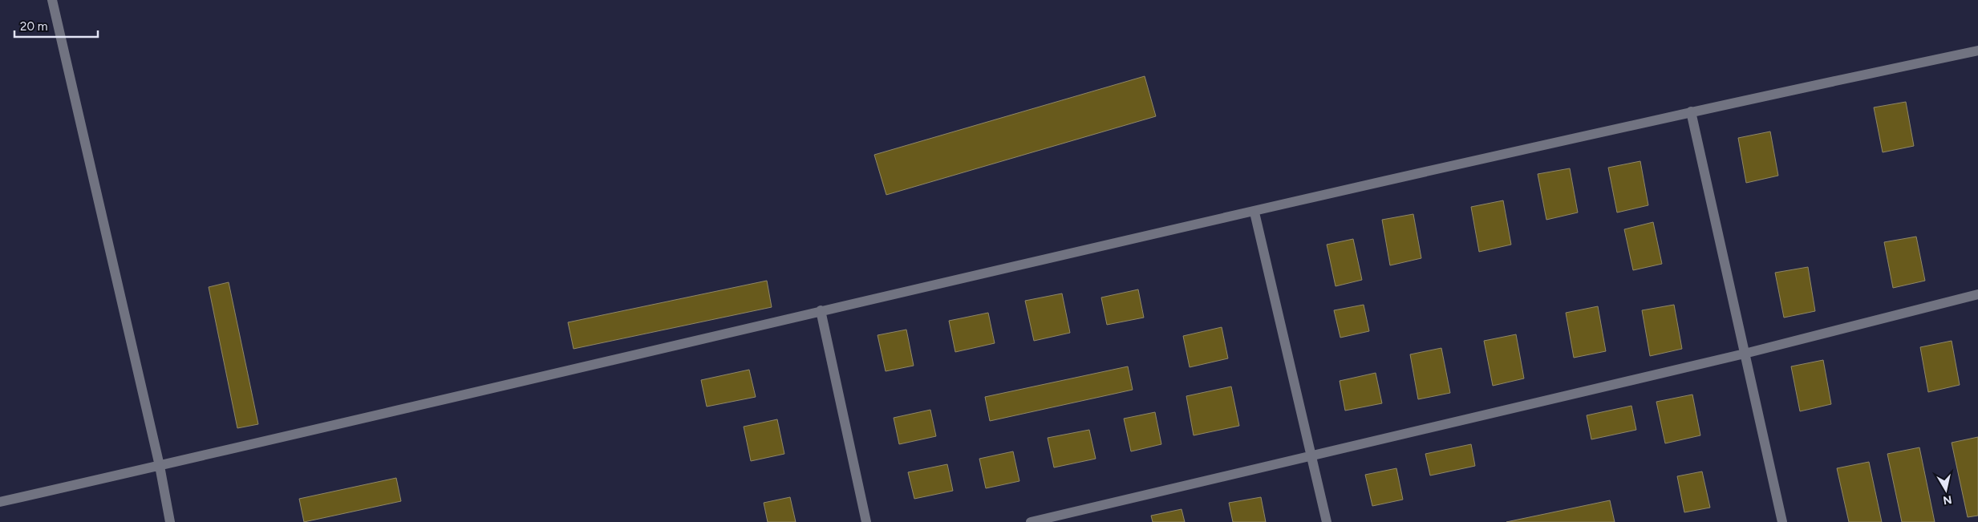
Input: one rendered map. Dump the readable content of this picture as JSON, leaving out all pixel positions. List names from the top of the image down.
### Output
{
  "scale_bar": "20 m",
  "north": "bottom"
}
